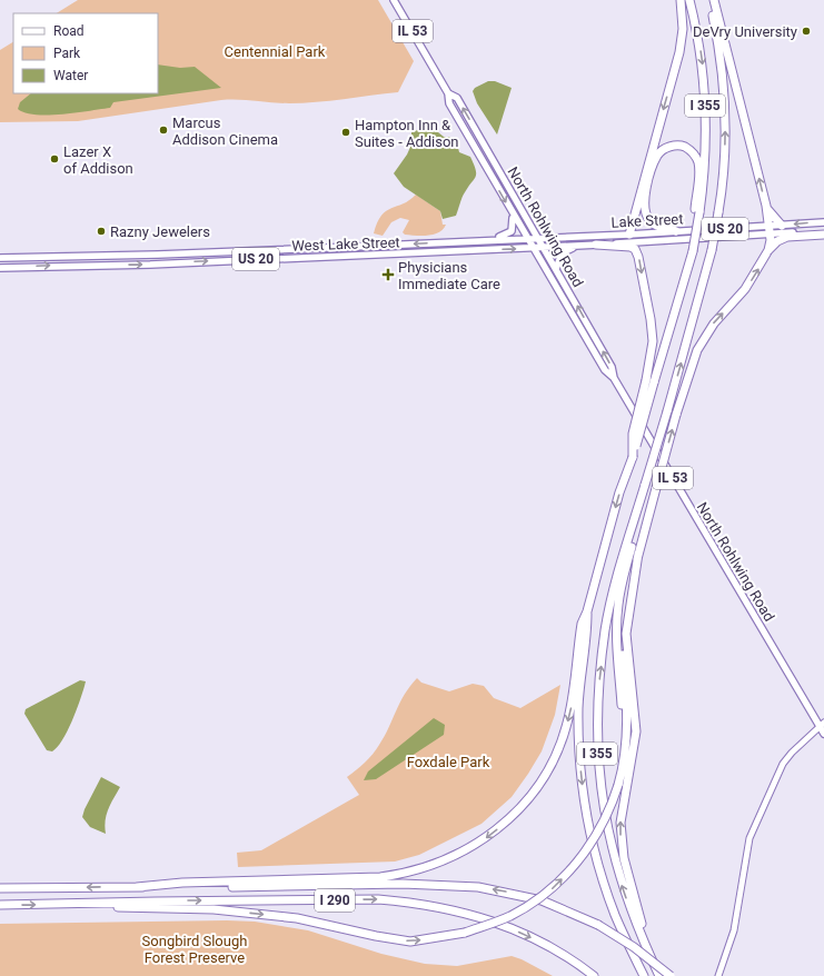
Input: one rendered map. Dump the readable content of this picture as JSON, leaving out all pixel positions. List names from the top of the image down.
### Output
{
  "streets": {
    "highway": ["I 355", "I 290"],
    "main road": [
      "IL 53",
      "Lake Street",
      "North Rohlwing Road",
      "US 20",
      "West Lake Street"
    ]
  },
  "crossings": [
    ["Lake Street", "North Rohlwing Road"],
    ["Lake Street", "West Lake Street"],
    ["North Rohlwing Road", "West Lake Street"]
  ],
  "parks": ["Centennial Park", "Foxdale Park", "Songbird Slough Forest Preserve"],
  "places": {
    "other": [
      "DeVry University",
      "Marcus Addison Cinema",
      "Hampton Inn & Suites - Addison",
      "Lazer X of Addison",
      "Razny Jewelers"
    ],
    "health": ["Physicians Immediate Care"]
  },
  "legend": ["Road", "Park", "Water"]
}
